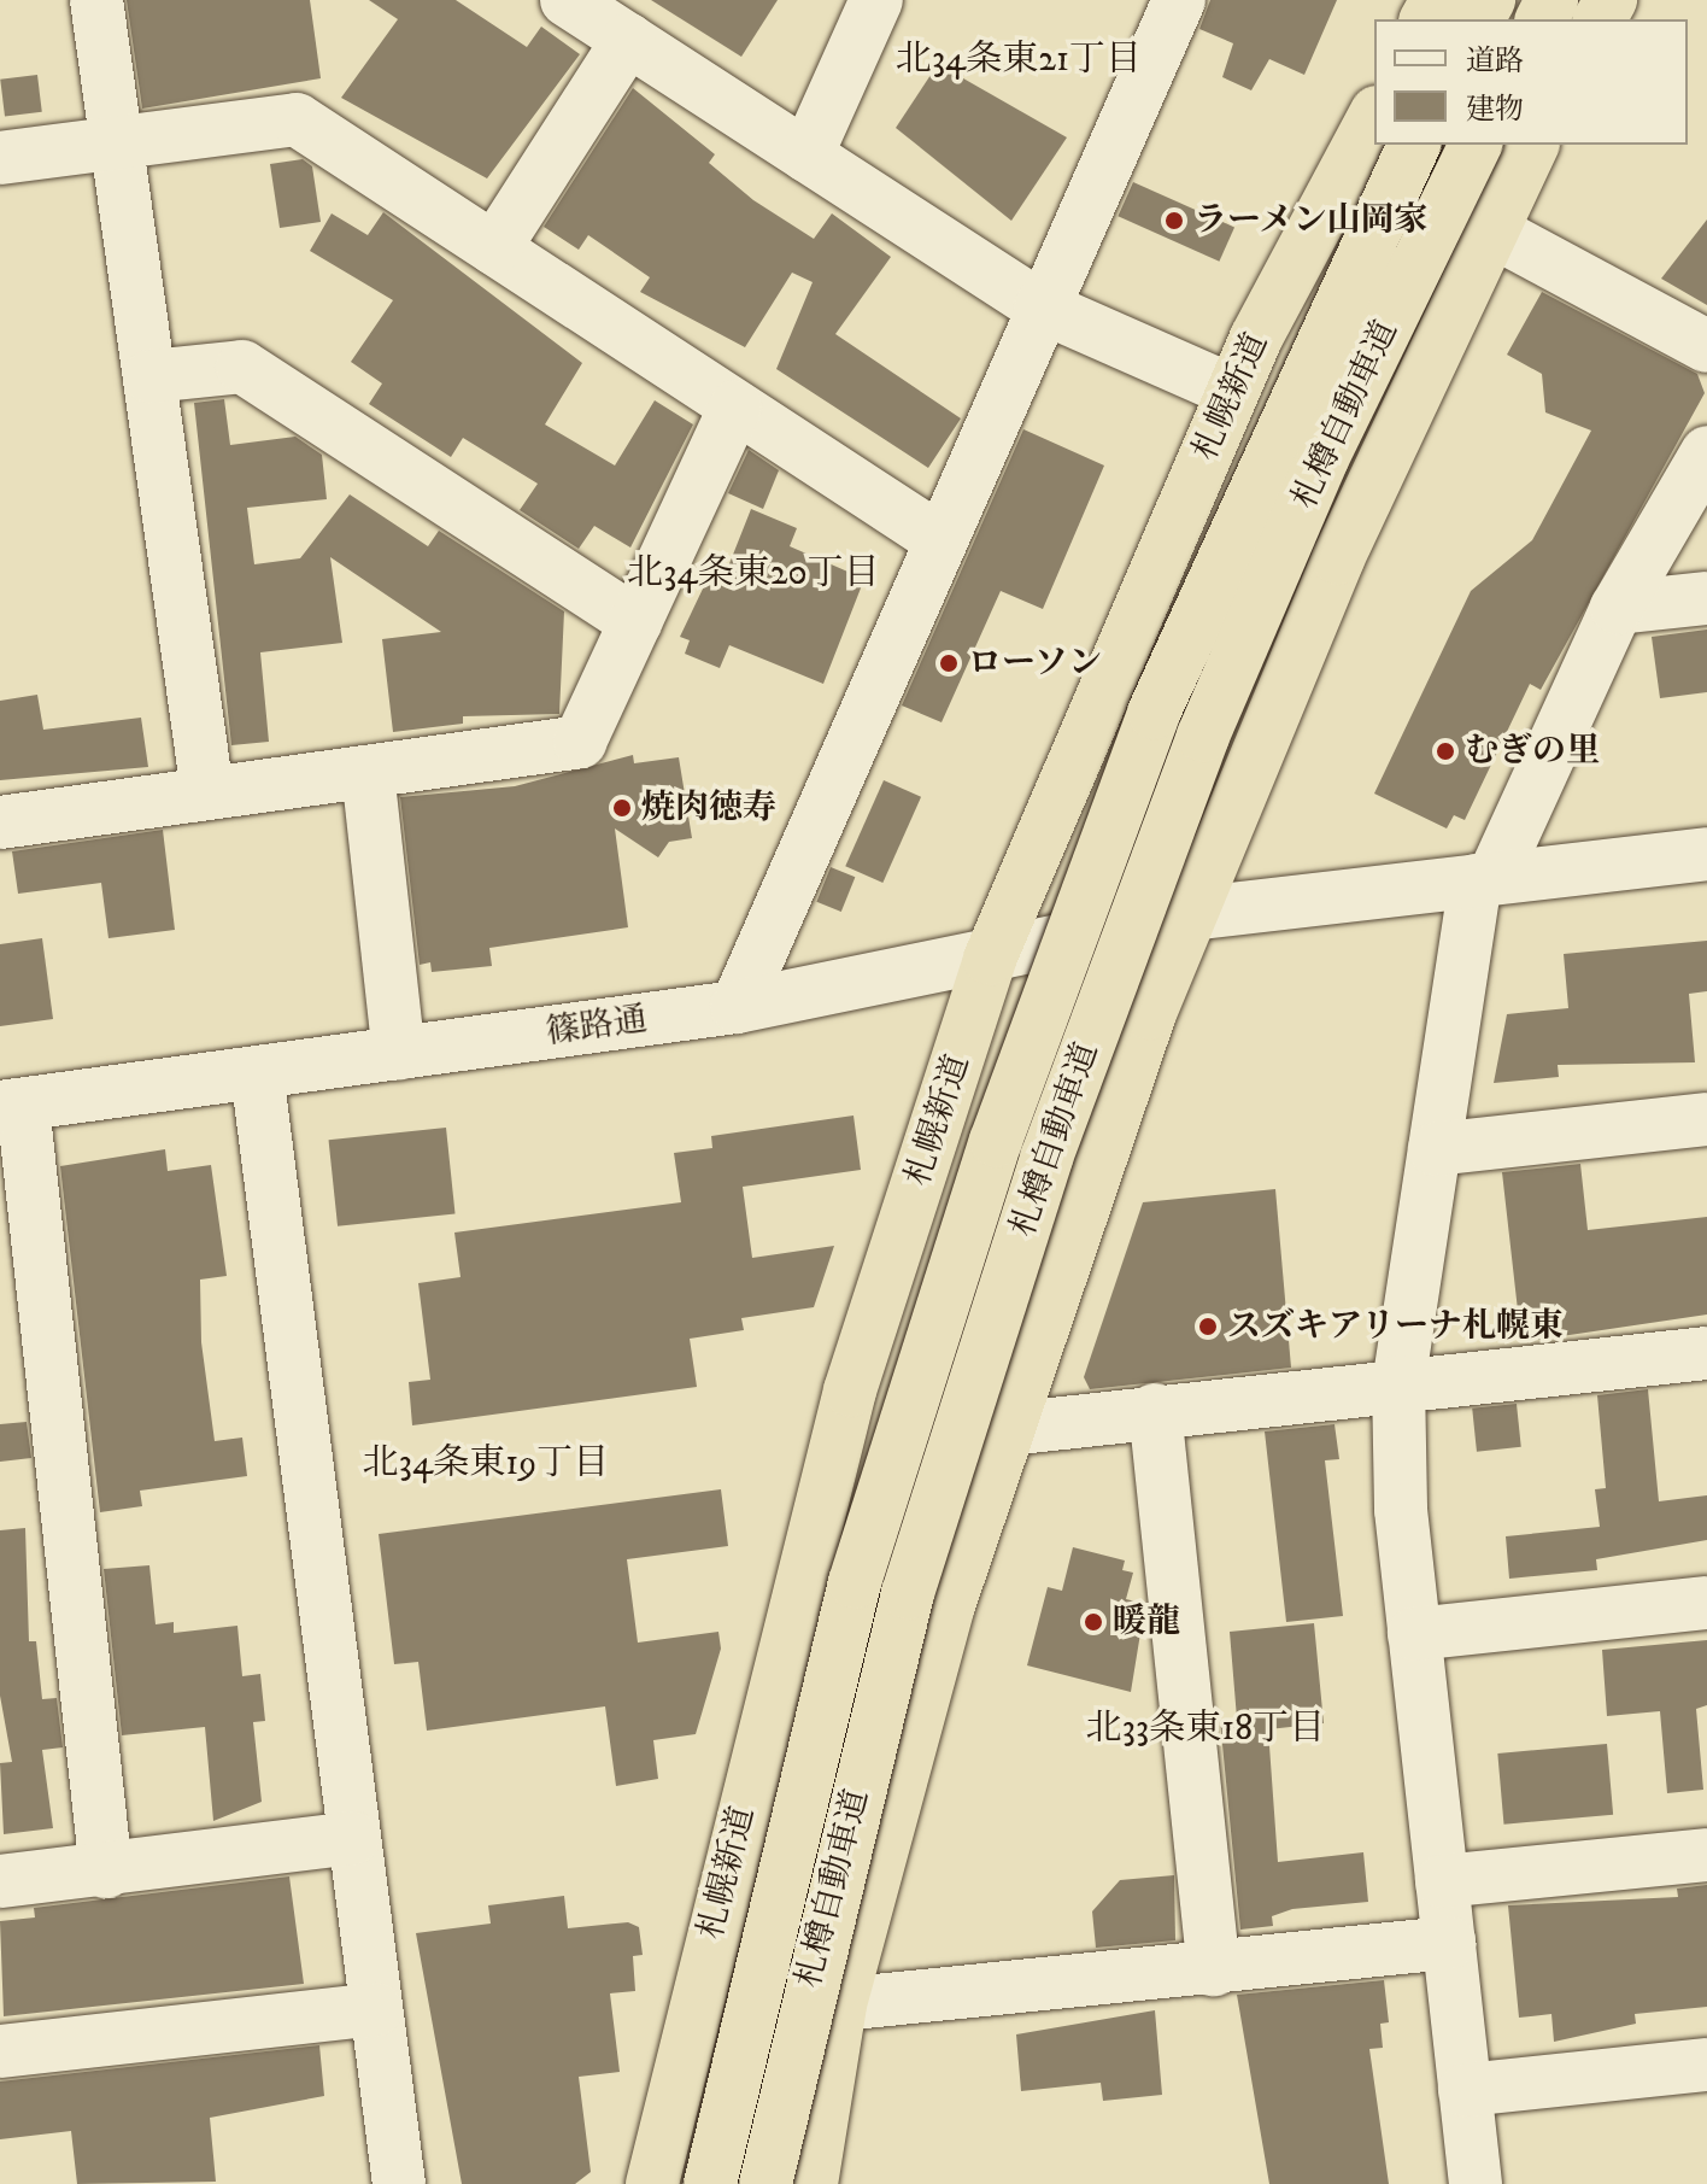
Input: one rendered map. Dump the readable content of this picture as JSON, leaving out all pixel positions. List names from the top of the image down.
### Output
{
  "streets": {
    "highway": ["札幌新道", "札樽自動車道"],
    "street": ["篠路通"]
  },
  "crossings": [
    ["札幌新道", "篠路通"]
  ],
  "districts": [
    "北34条東21丁目",
    "北34条東20丁目",
    "北34条東19丁目",
    "北33条東18丁目"
  ],
  "places": [
    "ラーメン山岡家",
    "ローソン",
    "むぎの里",
    "焼肉徳寿",
    "スズキアリーナ札幌東",
    "暖龍"
  ],
  "legend": ["道路", "建物"]
}
